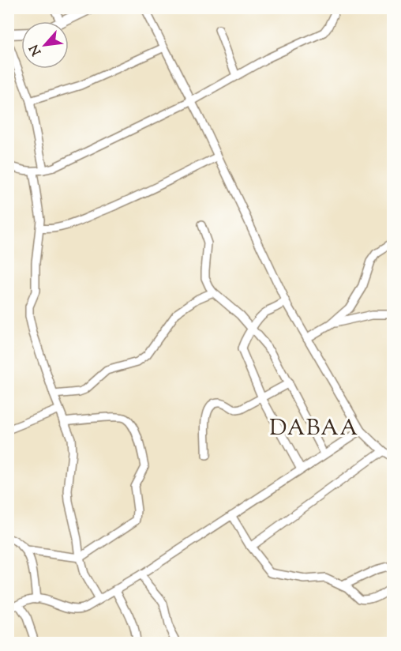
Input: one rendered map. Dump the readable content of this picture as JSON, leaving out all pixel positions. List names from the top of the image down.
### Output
{
  "districts": ["DABAA"],
  "north": "bottom left"
}
